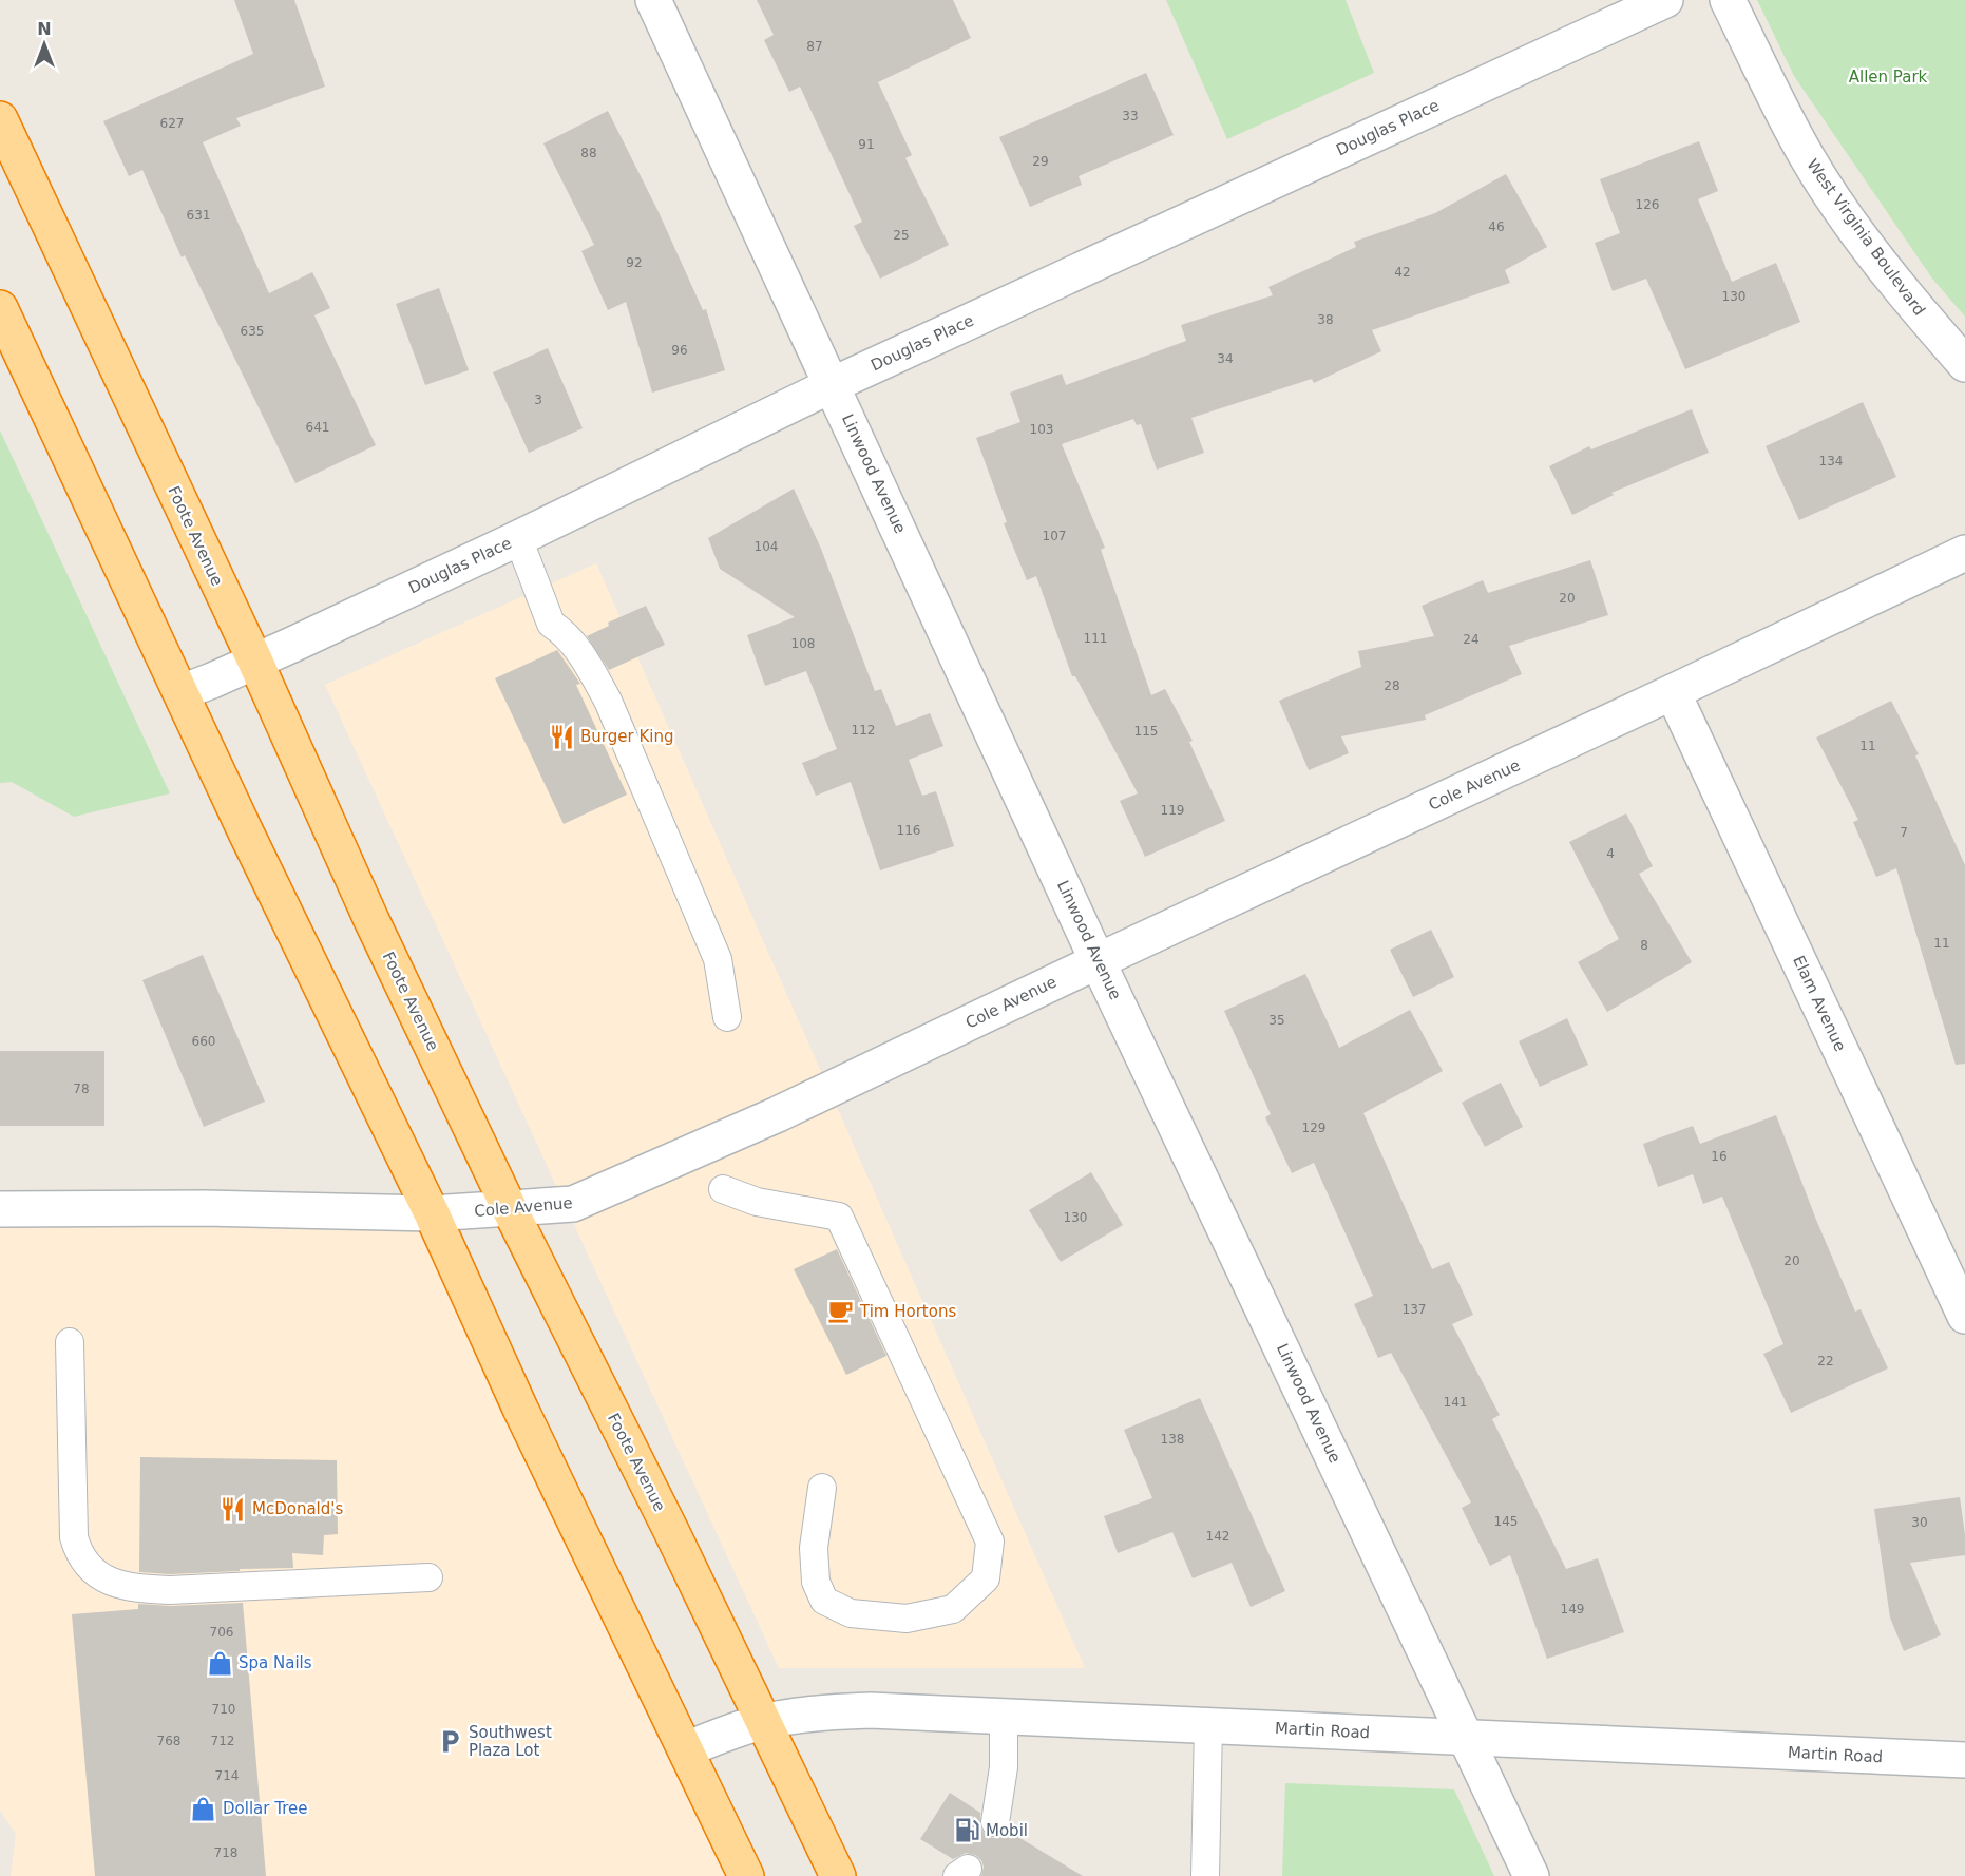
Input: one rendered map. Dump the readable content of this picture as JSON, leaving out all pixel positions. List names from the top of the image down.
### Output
{
  "streets": {
    "highway": ["Foote Avenue"],
    "street": [
      "Douglas Place",
      "West Virginia Boulevard",
      "Linwood Avenue",
      "Cole Avenue",
      "Elam Avenue",
      "Martin Road"
    ]
  },
  "crossings": [
    ["Douglas Place", "Linwood Avenue"],
    ["Douglas Place", "Foote Avenue"],
    ["Linwood Avenue", "Cole Avenue"],
    ["Linwood Avenue", "Martin Road"],
    ["Foote Avenue", "Cole Avenue"],
    ["Foote Avenue", "Martin Road"],
    ["Cole Avenue", "Elam Avenue"]
  ],
  "parks": ["Allen Park"],
  "places": {
    "restaurant": ["Burger King", "McDonald's"],
    "cafe": ["Tim Hortons"],
    "shop": ["Spa Nails", "Dollar Tree"],
    "parking": ["Southwest Plaza Lot"],
    "fuel station": ["Mobil"]
  },
  "house_numbers": [
    "87",
    "33",
    "627",
    "91",
    "88",
    "29",
    "126",
    "631",
    "46",
    "25",
    "92",
    "42",
    "130",
    "38",
    "635",
    "96",
    "34",
    "3",
    "641",
    "103",
    "134",
    "107",
    "104",
    "20",
    "111",
    "24",
    "108",
    "28",
    "112",
    "115",
    "11",
    "119",
    "116",
    "7",
    "4",
    "11",
    "8",
    "35",
    "660",
    "78",
    "129",
    "16",
    "130",
    "20",
    "137",
    "22",
    "141",
    "138",
    "145",
    "30",
    "142",
    "149",
    "706",
    "710",
    "768",
    "712",
    "714",
    "718"
  ],
  "north": "top"
}
